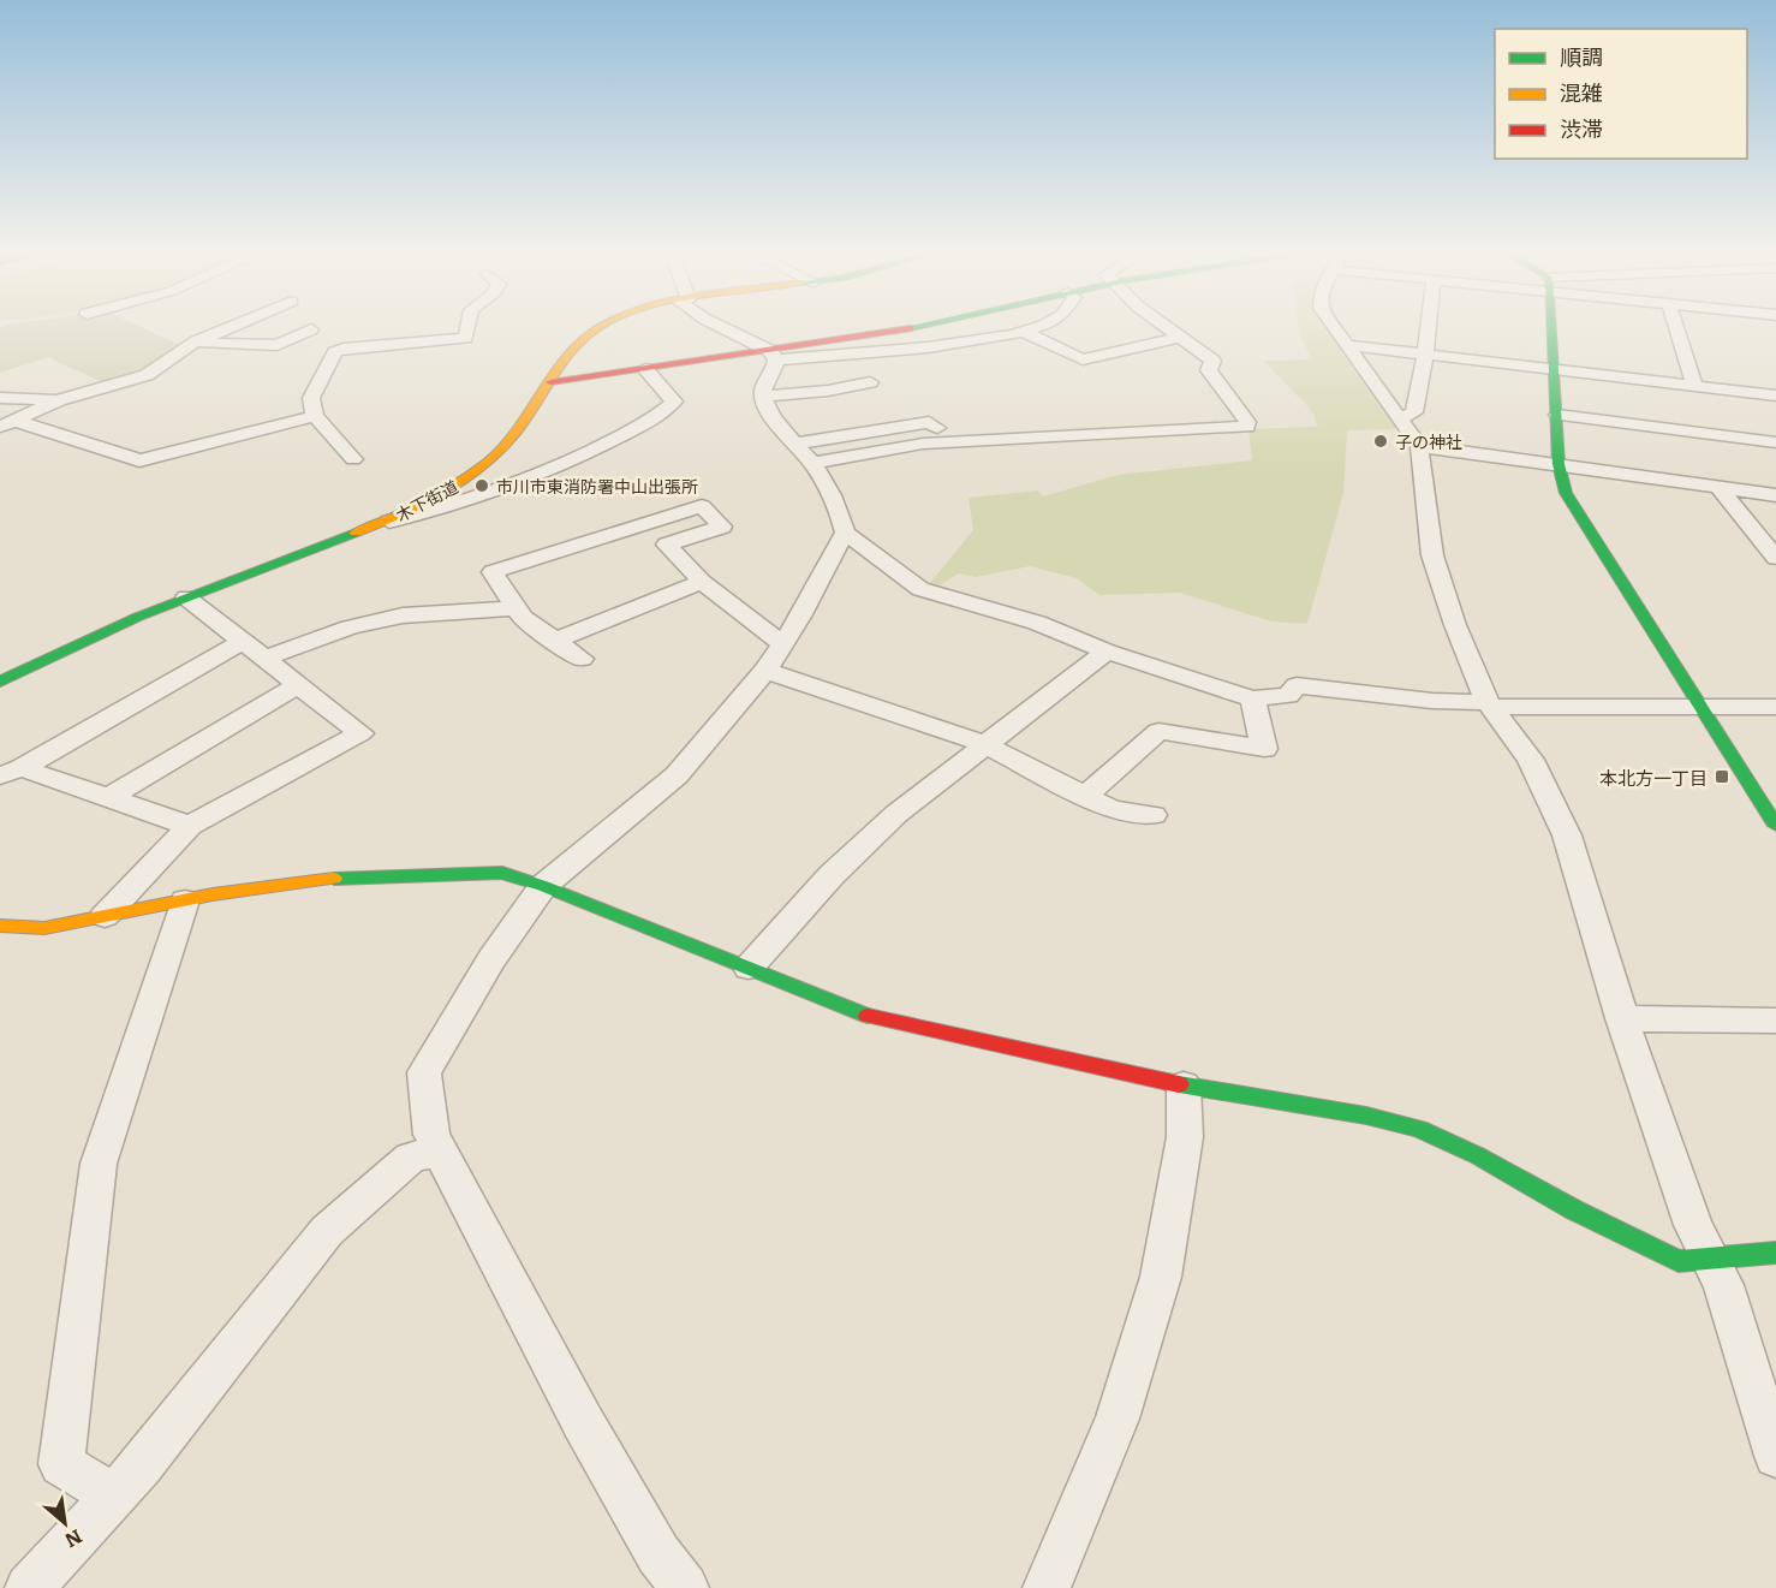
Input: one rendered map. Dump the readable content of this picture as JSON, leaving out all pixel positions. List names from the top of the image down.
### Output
{
  "streets": {
    "street": ["木下街道"]
  },
  "places": {
    "other": ["子の神社", "市川市東消防署中山出張所"],
    "transit": ["本北方一丁目"]
  },
  "legend": ["順調", "混雑", "渋滞"],
  "north": "bottom right"
}
